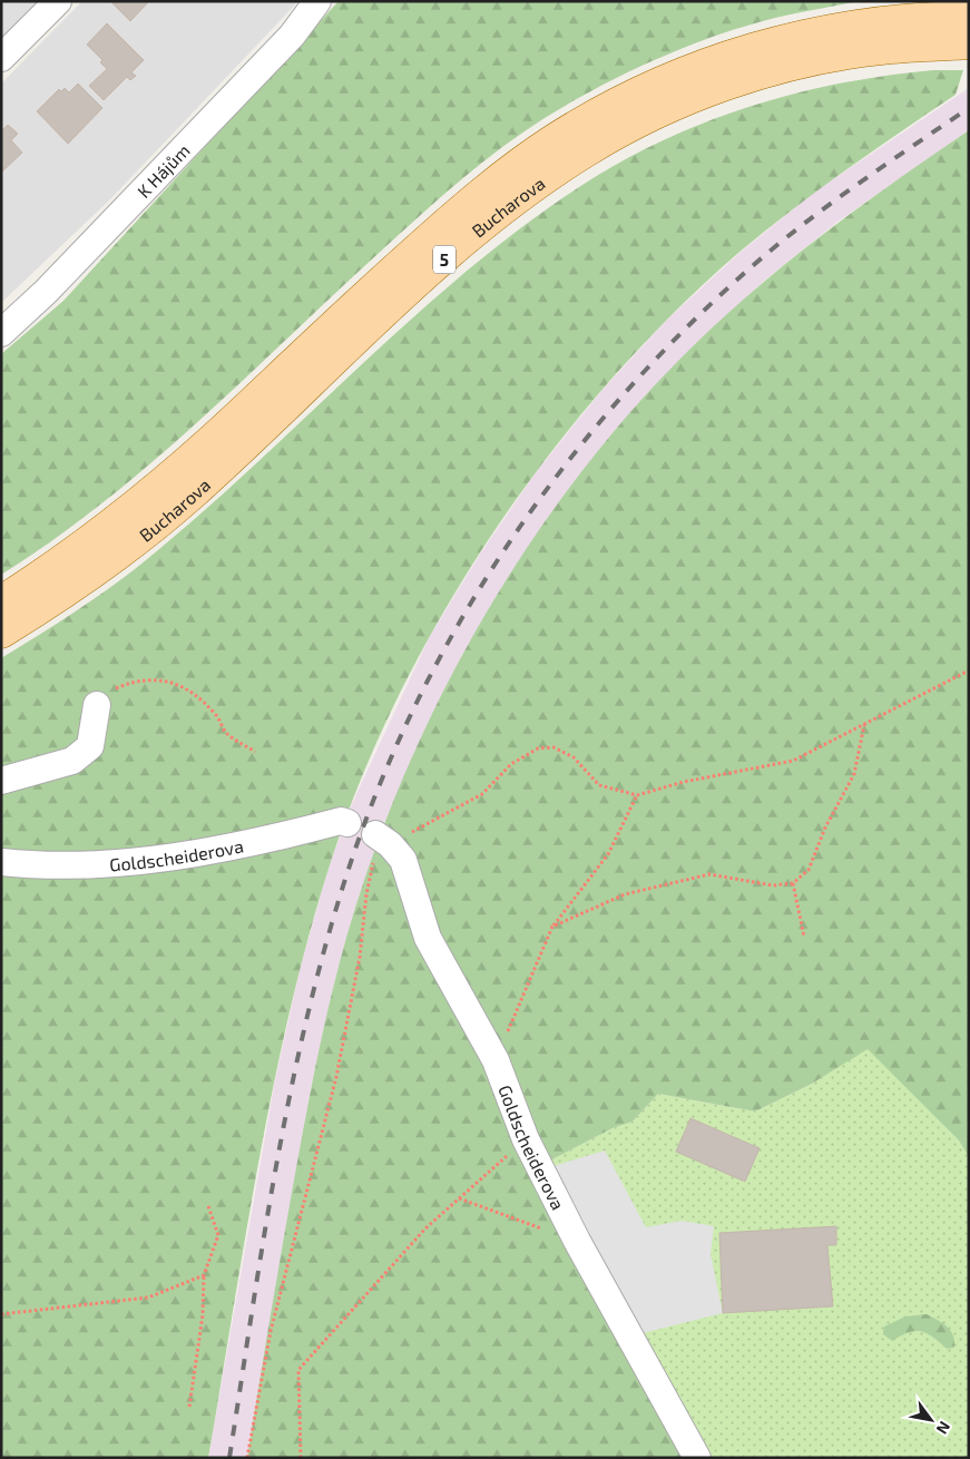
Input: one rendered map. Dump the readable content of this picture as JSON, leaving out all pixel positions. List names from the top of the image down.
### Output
{
  "streets": {
    "main road": ["Bucharova", "5"],
    "street": ["K Hájům", "Goldscheiderova"]
  },
  "north": "bottom right"
}
